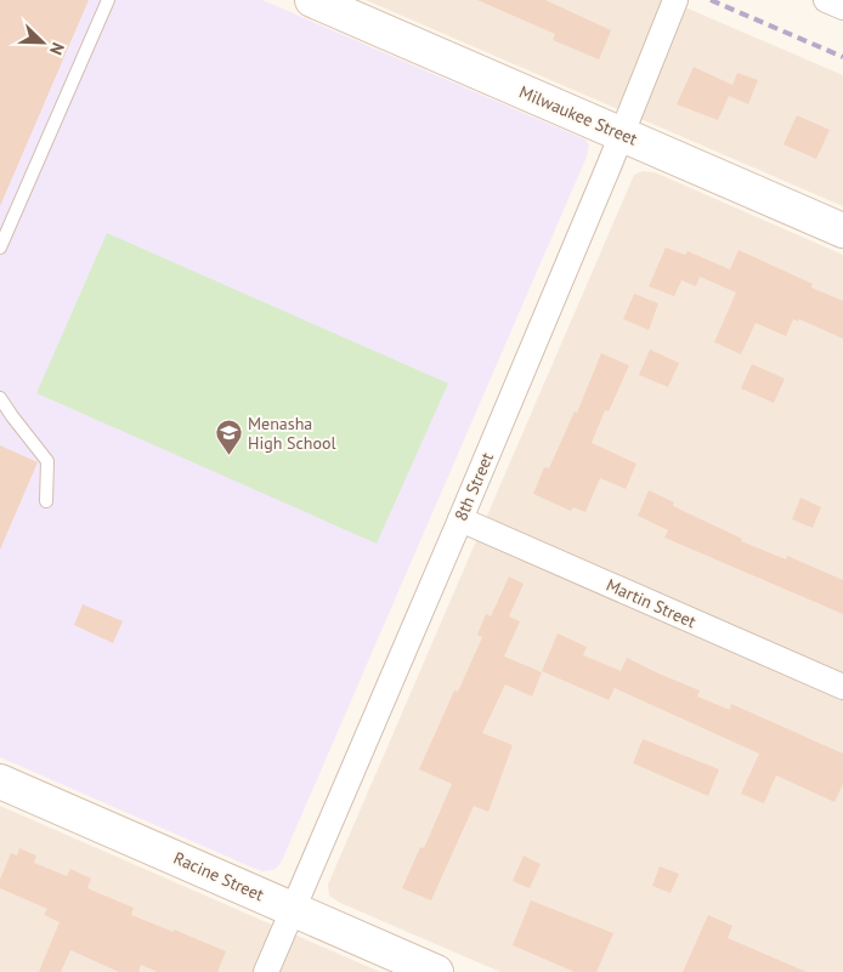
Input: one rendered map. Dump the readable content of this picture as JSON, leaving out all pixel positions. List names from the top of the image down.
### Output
{
  "streets": {
    "street": [
      "Milwaukee Street",
      "8th Street",
      "Martin Street",
      "Racine Street"
    ]
  },
  "crossings": [
    ["Milwaukee Street", "8th Street"],
    ["8th Street", "Martin Street"],
    ["8th Street", "Racine Street"]
  ],
  "places": {
    "school or university": ["Menasha High School"]
  },
  "north": "bottom right"
}
